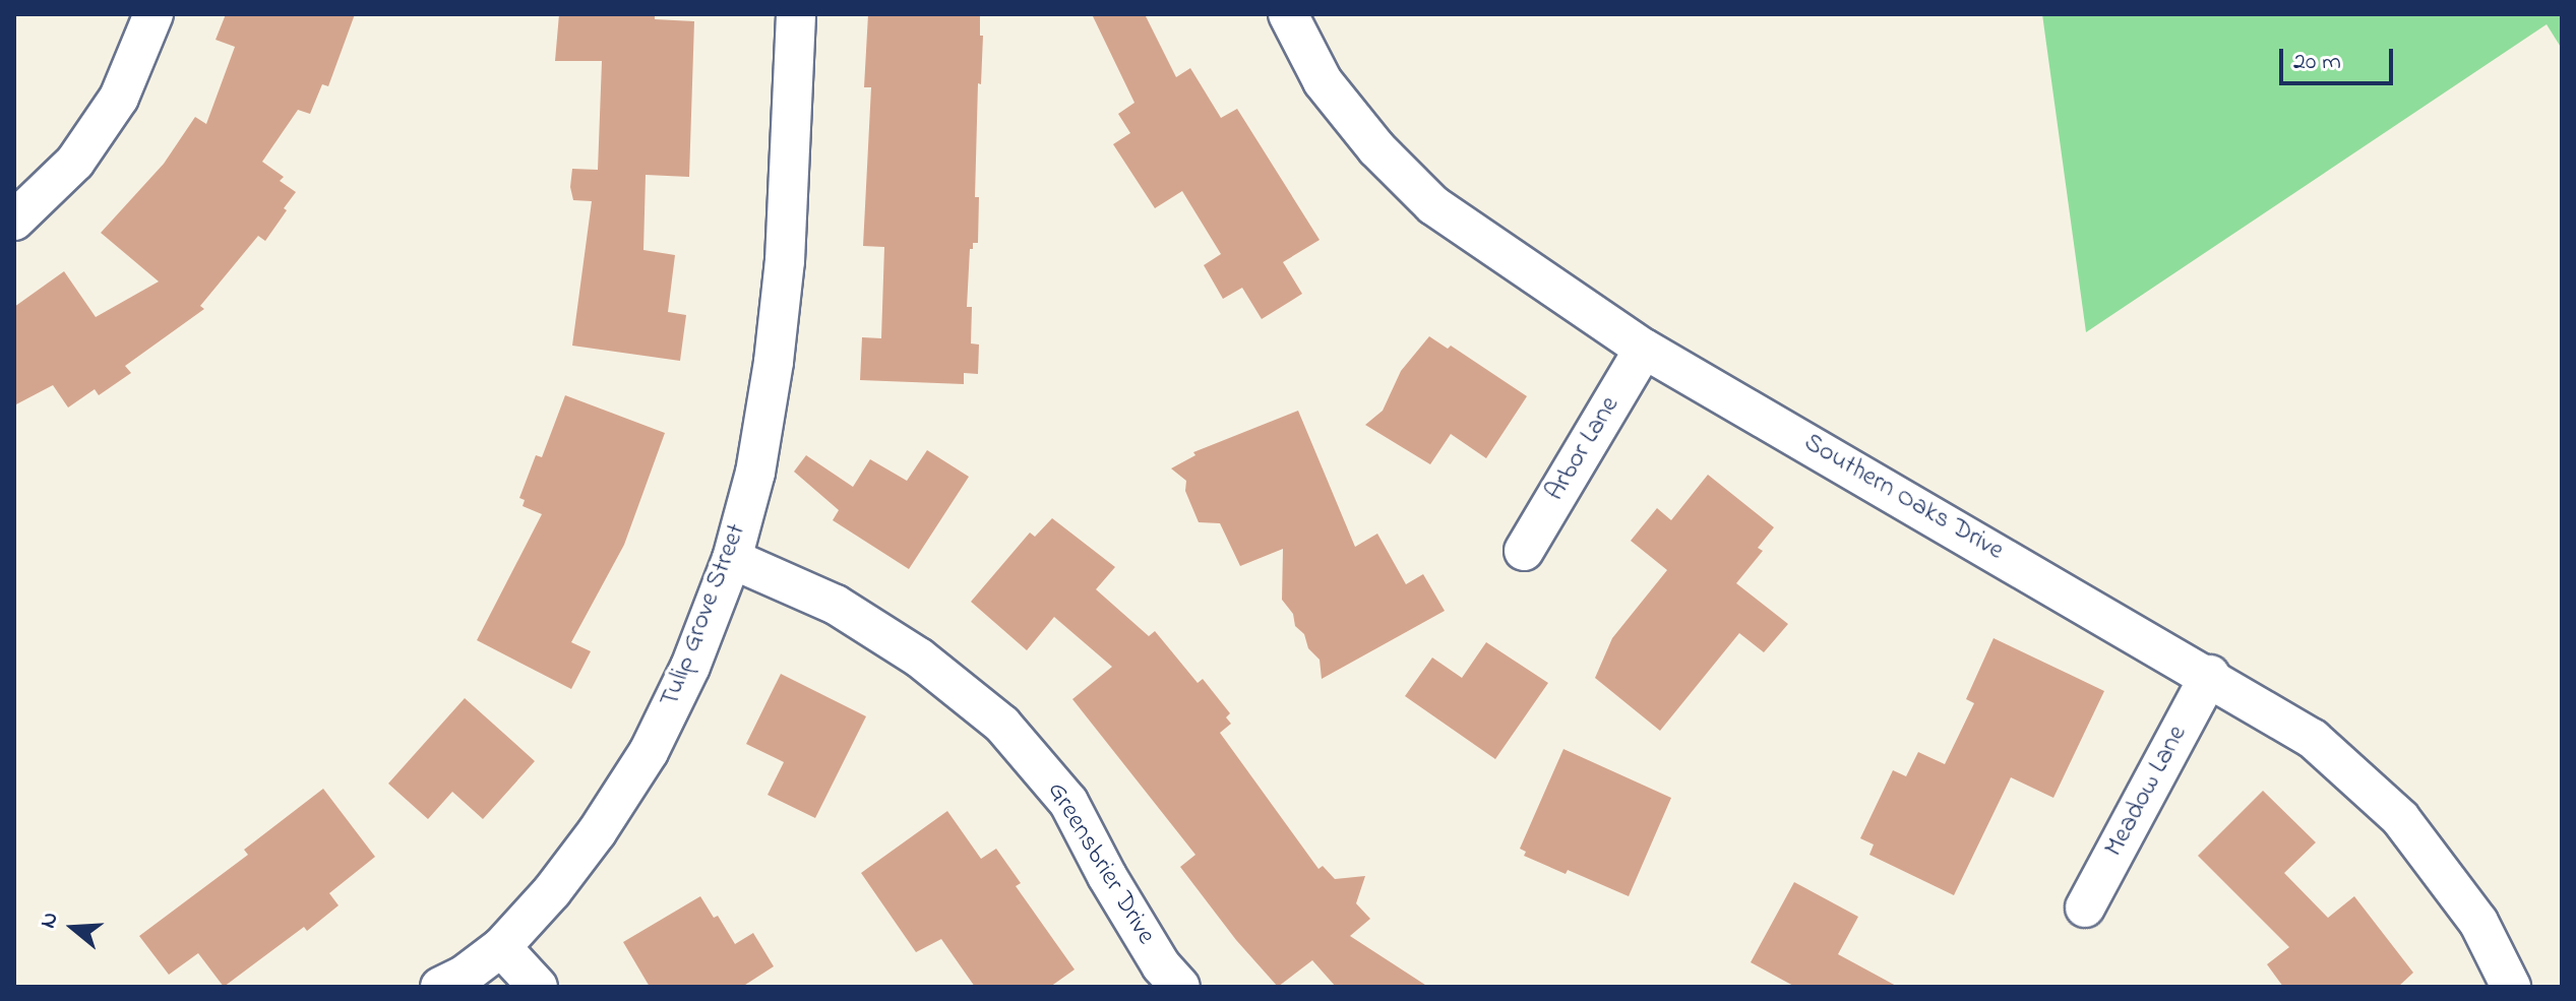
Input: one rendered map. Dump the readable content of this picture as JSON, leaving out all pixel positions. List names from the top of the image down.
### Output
{
  "streets": {
    "street": [
      "Arbor Lane",
      "Southern Oaks Drive",
      "Tulip Grove Street",
      "Meadow Lane",
      "Greensbrier Drive"
    ]
  },
  "crossings": [
    ["Arbor Lane", "Southern Oaks Drive"],
    ["Southern Oaks Drive", "Meadow Lane"],
    ["Tulip Grove Street", "Greensbrier Drive"]
  ],
  "scale_bar": "20 m",
  "north": "left"
}
